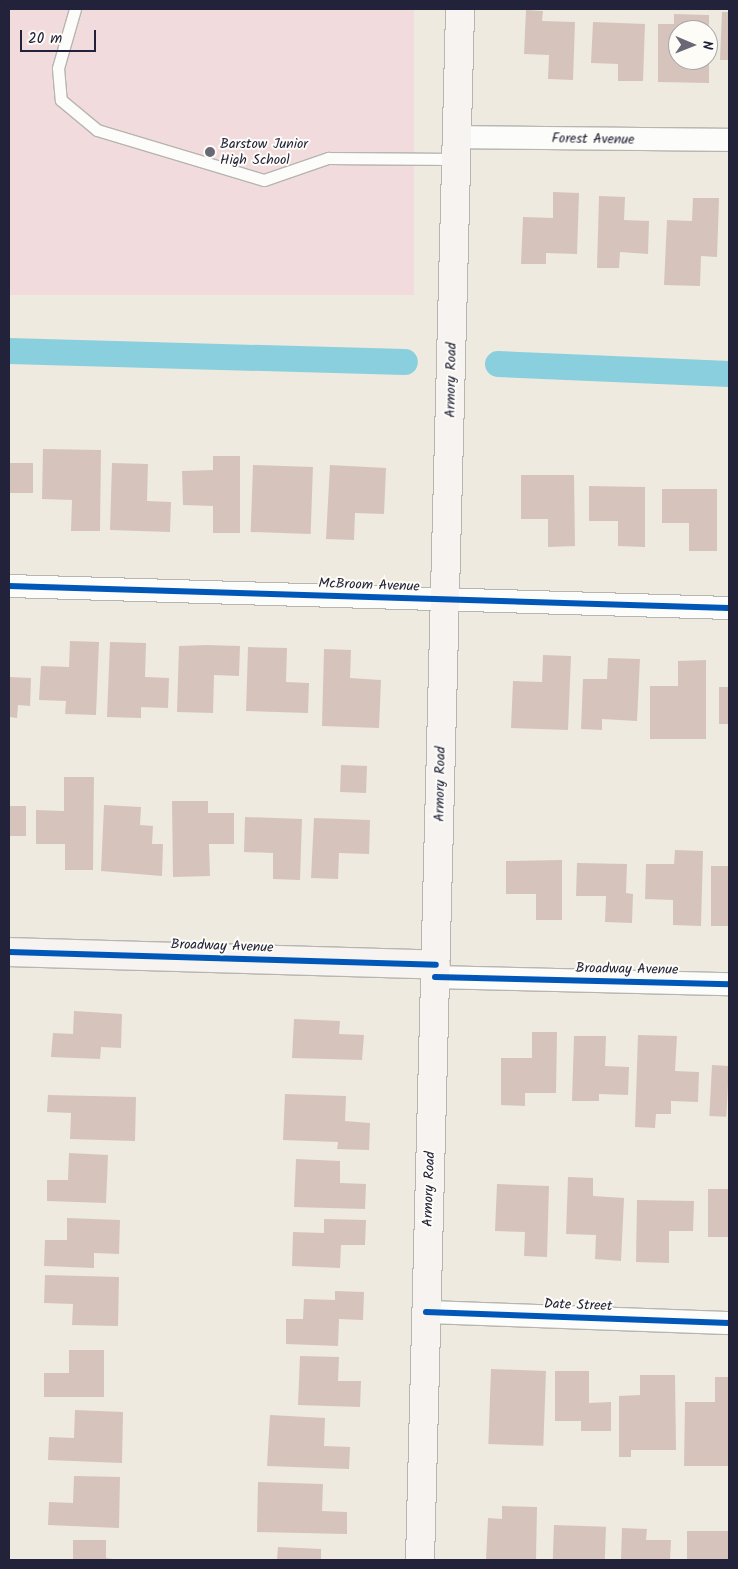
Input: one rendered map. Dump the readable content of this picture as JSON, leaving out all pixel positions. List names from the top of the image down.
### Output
{
  "streets": {
    "main road": ["Armory Road", "Broadway Avenue"],
    "street": ["Forest Avenue", "McBroom Avenue", "Date Street"]
  },
  "crossings": [
    ["Forest Avenue", "Armory Road"],
    ["Armory Road", "McBroom Avenue"],
    ["Armory Road", "Broadway Avenue"],
    ["Armory Road", "Date Street"]
  ],
  "places": ["Barstow Junior High School"],
  "scale_bar": "20 m",
  "north": "right"
}
